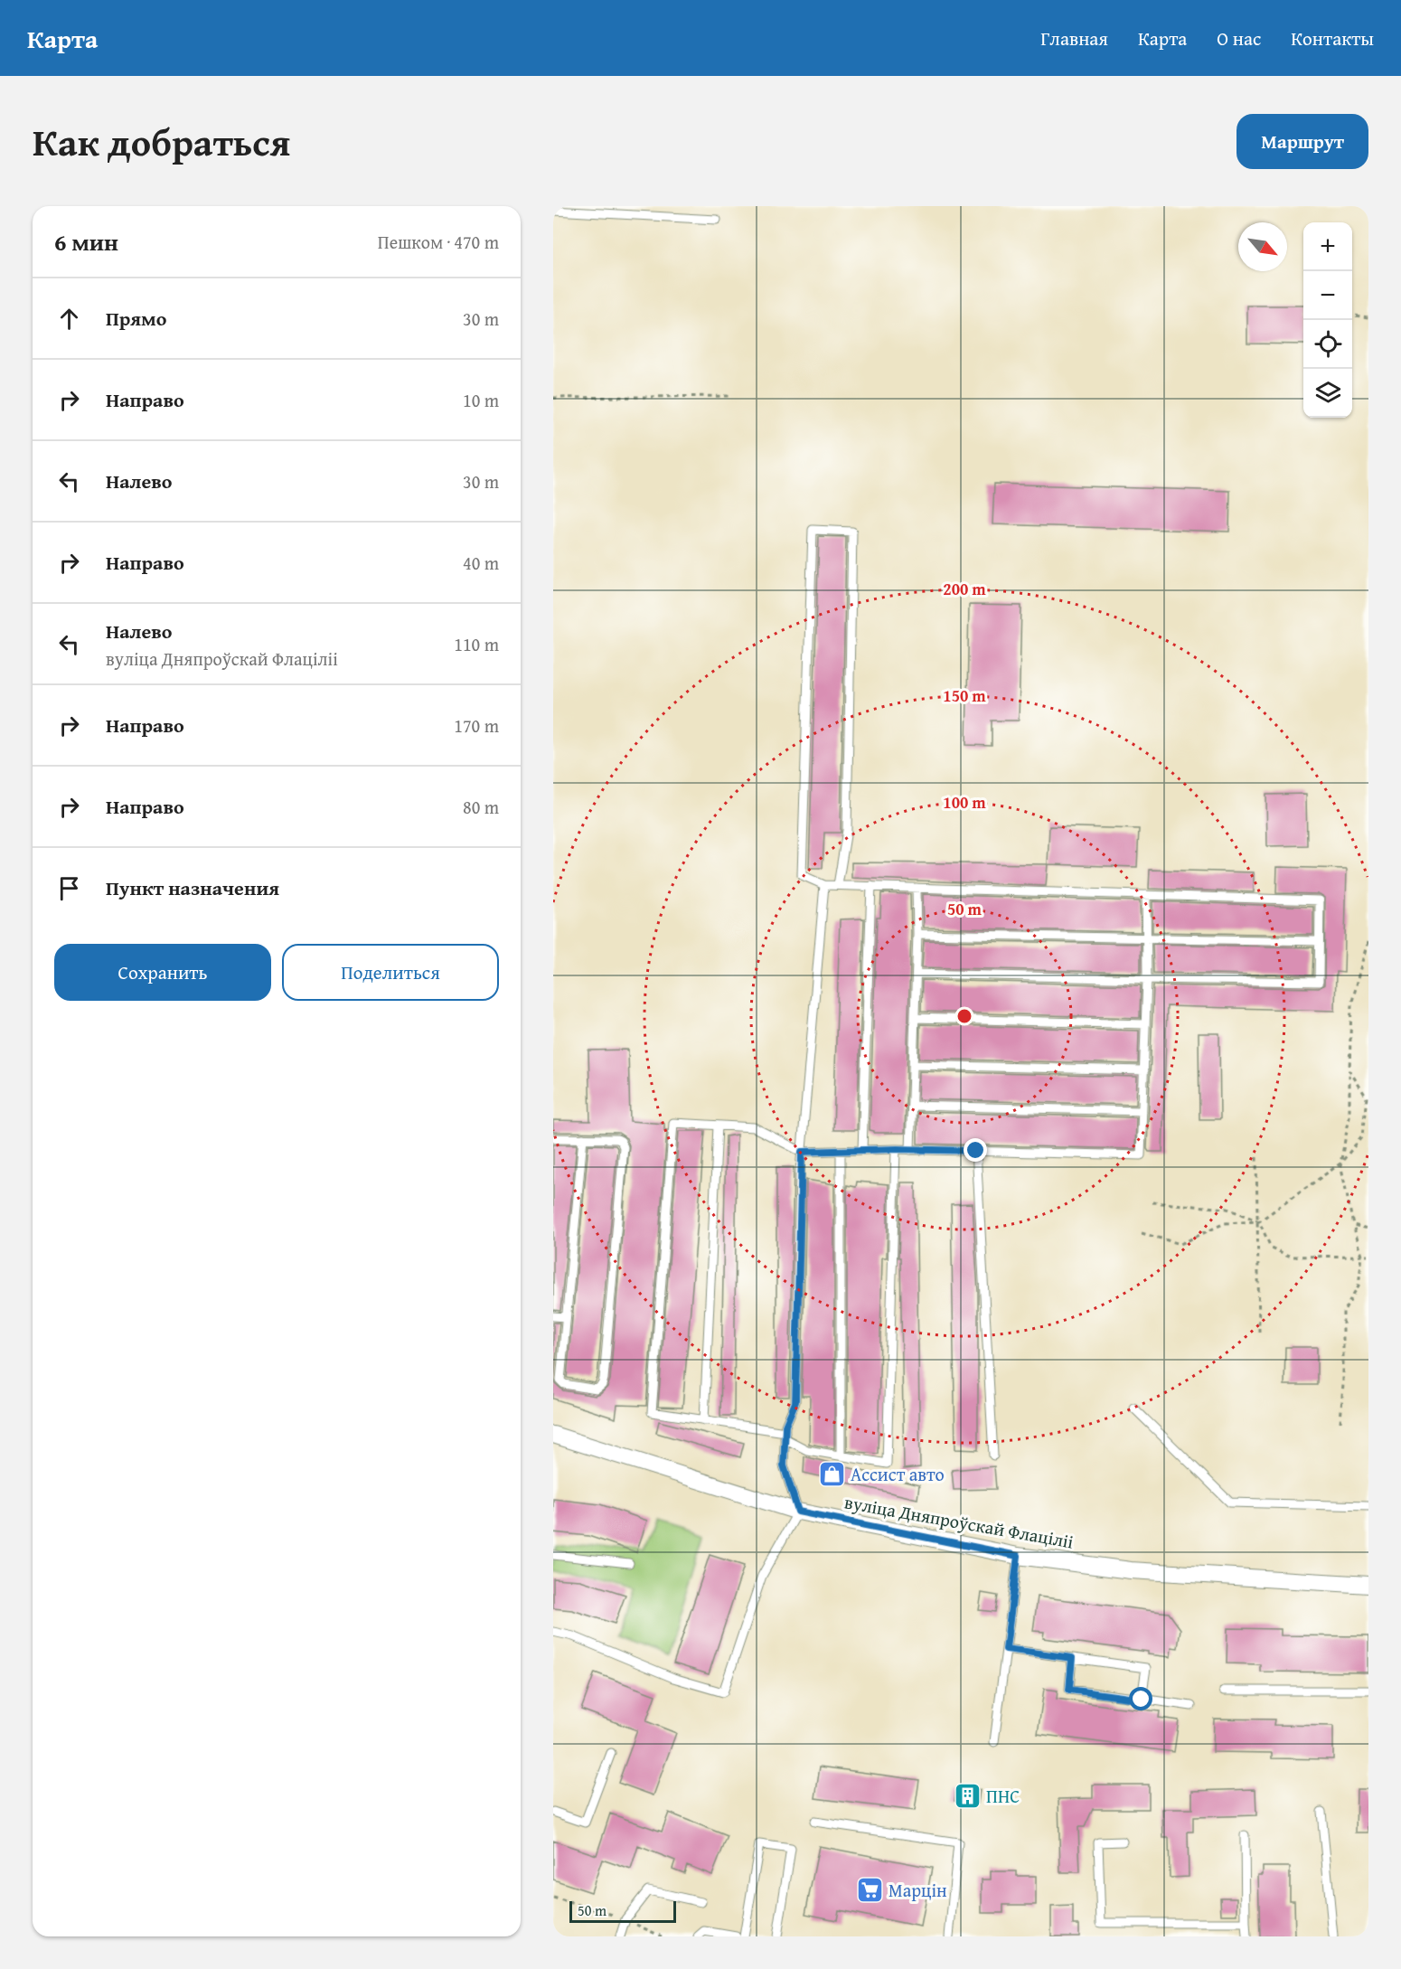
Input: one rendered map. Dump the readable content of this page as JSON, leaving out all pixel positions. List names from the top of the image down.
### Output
{
  "streets": {
    "street": ["вуліца Дняпроўскай Флаціліі"]
  },
  "places": {
    "shop": ["Ассист авто"],
    "building": ["ПНС"],
    "supermarket": ["Марцін"]
  },
  "scale_bar": "50 m",
  "north": "bottom right",
  "page": {
    "header": "Карта",
    "nav": [
      "Главная",
      "Карта",
      "О нас",
      "Контакты"
    ],
    "title": "Как добраться",
    "buttons": [
      "Маршрут",
      ["Сохранить", "Поделиться"]
    ],
    "heading": ["6 мин", "Пешком · 470 m"],
    "map_buttons": ["+", "−"],
    "list": [
      ["Прямо", "30 m"],
      ["Направо", "10 m"],
      ["Налево", "30 m"],
      ["Направо", "40 m"],
      ["Налево", "вуліца Дняпроўскай Флаціліі", "110 m"],
      ["Направо", "170 m"],
      ["Направо", "80 m"],
      "Пункт назначения"
    ],
    "scale": "50 m"
  },
  "rings": [
    "200 m",
    "150 m",
    "100 m",
    "50 m"
  ]
}
